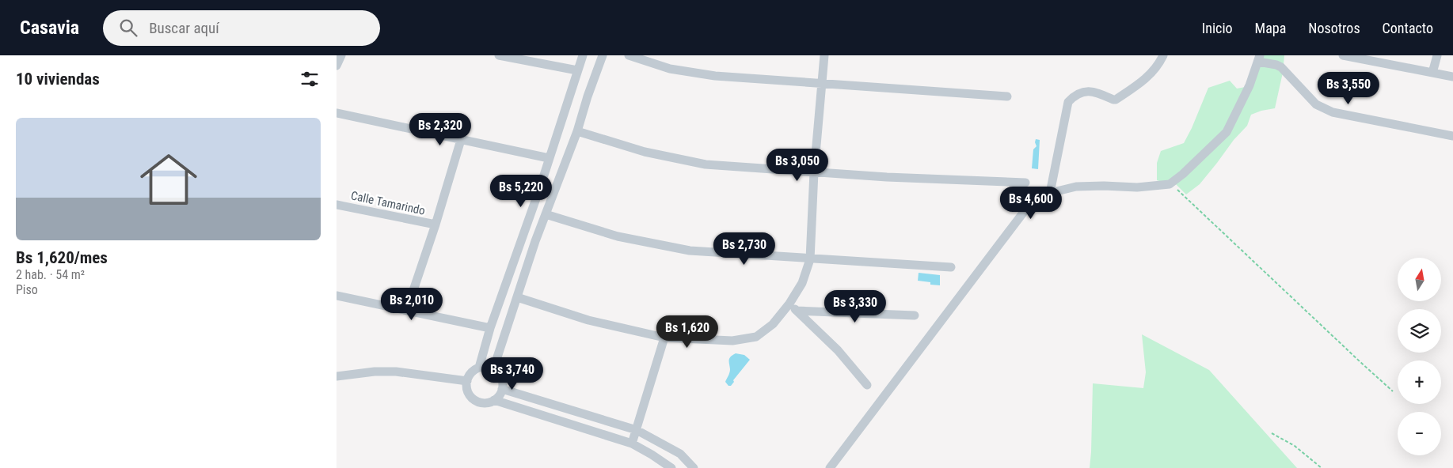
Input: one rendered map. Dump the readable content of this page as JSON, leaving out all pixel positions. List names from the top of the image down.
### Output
{
  "streets": {
    "street": ["Calle Tamarindo"]
  },
  "north": "top",
  "page": {
    "header": "Casavia",
    "search": "Buscar aquí",
    "nav": [
      "Inicio",
      "Mapa",
      "Nosotros",
      "Contacto"
    ],
    "heading": "10 viviendas",
    "price": [
      "Bs 3,550",
      "Bs 2,320",
      "Bs 3,050",
      "Bs 5,220",
      "Bs 4,600",
      "Bs 2,730",
      "Bs 2,010",
      "Bs 3,330",
      "Bs 1,620",
      "Bs 3,740"
    ],
    "list": [
      {
        "name": "Bs 1,620/mes",
        "note": "2 hab. · 54 m² · Piso"
      }
    ],
    "map_buttons": ["+", "−"]
  }
}
